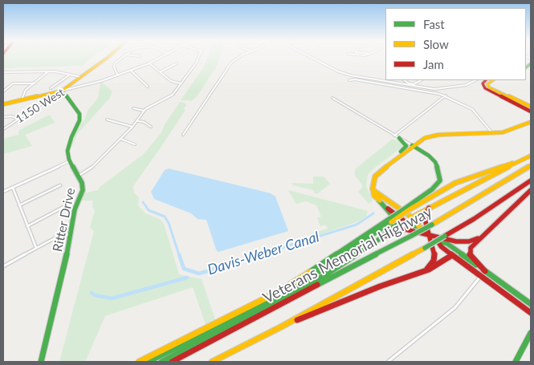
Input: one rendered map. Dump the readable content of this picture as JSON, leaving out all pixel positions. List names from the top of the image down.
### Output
{
  "streets": {
    "main road": ["Ritter Drive", "Veterans Memorial Highway"],
    "street": ["1150 West"]
  },
  "water": ["Davis-Weber Canal"],
  "legend": ["Fast", "Slow", "Jam"]
}
